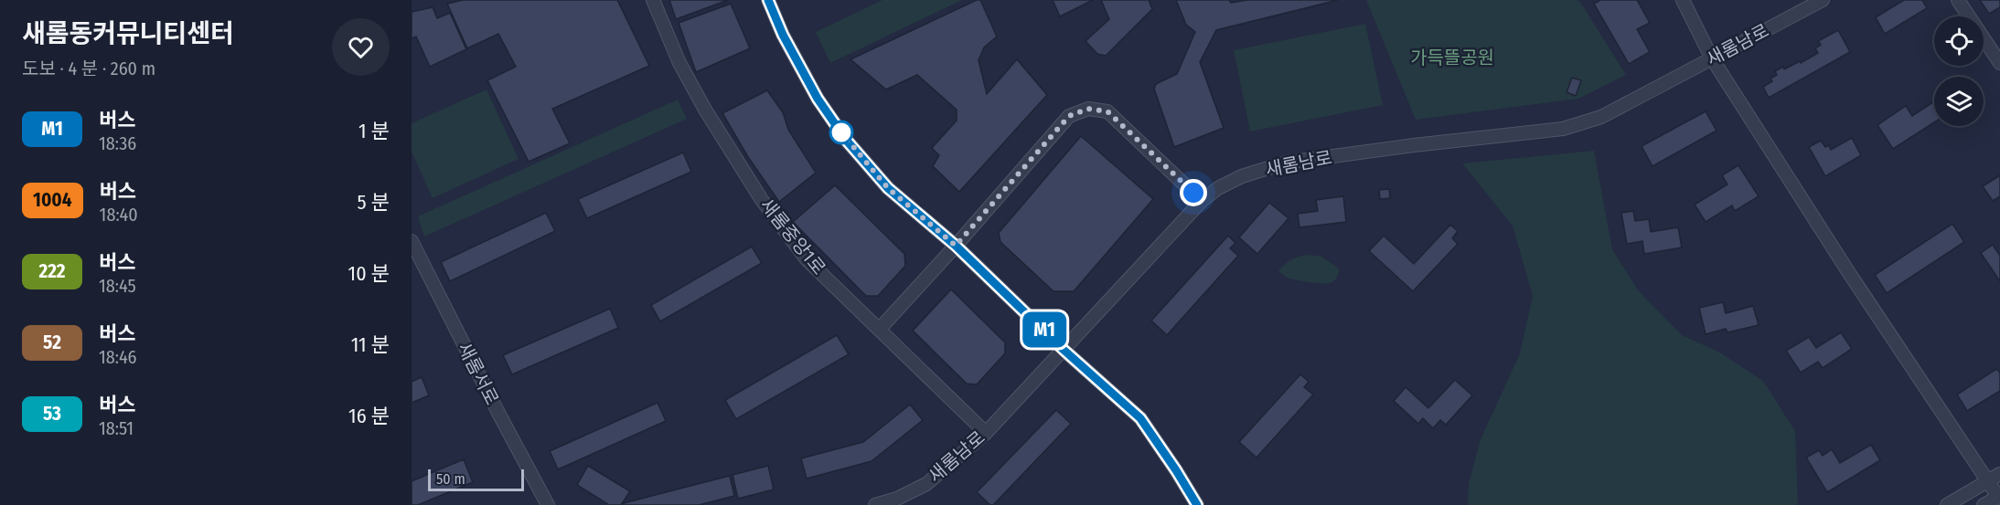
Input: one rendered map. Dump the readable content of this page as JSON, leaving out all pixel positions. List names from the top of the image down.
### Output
{
  "streets": {
    "street": ["새롬남로", "새롬중앙1로", "새롬서로"]
  },
  "crossings": [
    ["새롬남로", "새롬중앙1로"]
  ],
  "parks": ["가득뜰공원"],
  "lines": ["bus line M1"],
  "scale_bar": "50 m",
  "page": {
    "heading": ["새롬동커뮤니티센터", "도보 · 4 분 · 260 m"],
    "on_map": "M1",
    "list": [
      {
        "mark": "M1",
        "name": "버스",
        "note": "18:36",
        "value": "1 분"
      },
      {
        "mark": "1004",
        "name": "버스",
        "note": "18:40",
        "value": "5 분"
      },
      {
        "mark": "222",
        "name": "버스",
        "note": "18:45",
        "value": "10 분"
      },
      {
        "mark": "52",
        "name": "버스",
        "note": "18:46",
        "value": "11 분"
      },
      {
        "mark": "53",
        "name": "버스",
        "note": "18:51",
        "value": "16 분"
      }
    ],
    "scale": "50 m"
  }
}
